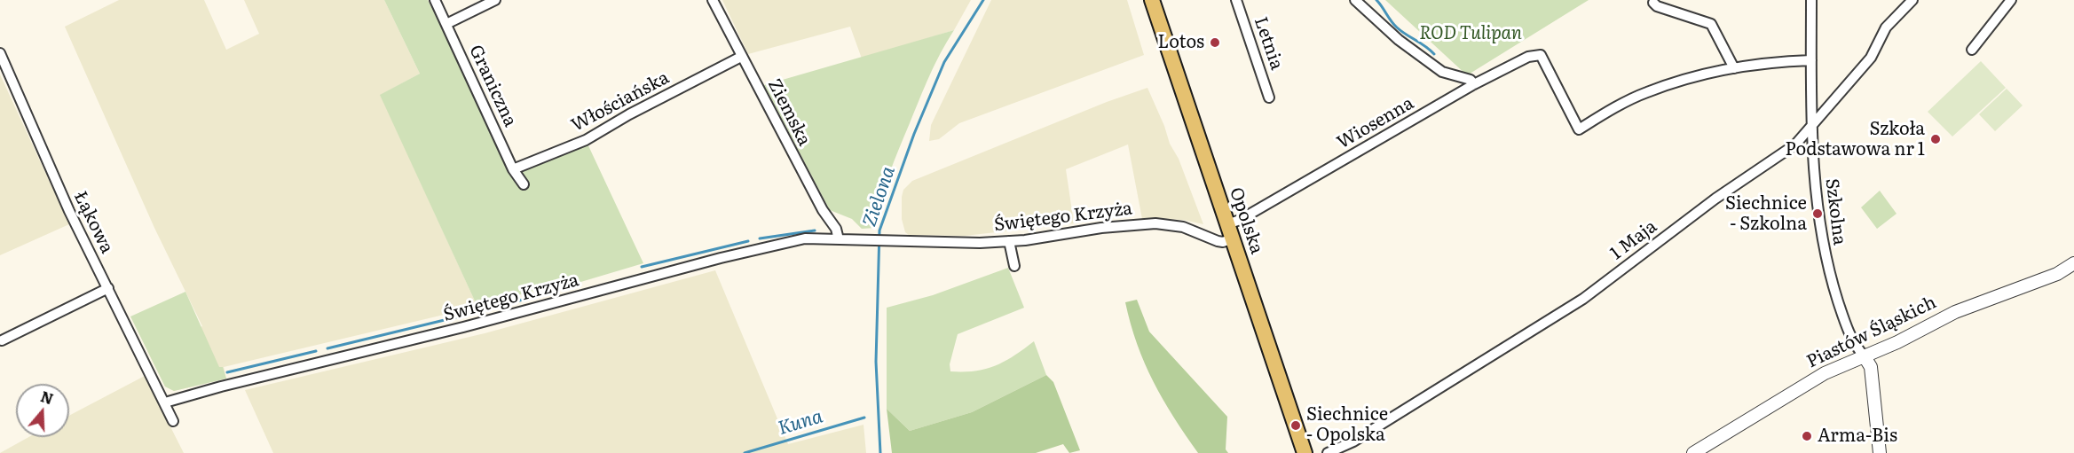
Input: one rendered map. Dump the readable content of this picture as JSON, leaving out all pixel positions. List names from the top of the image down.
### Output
{
  "streets": {
    "main road": ["Opolska"],
    "street": [
      "Letnia",
      "Graniczna",
      "Włościańska",
      "Ziemska",
      "Wiosenna",
      "Szkolna",
      "Świętego Krzyża",
      "Łąkowa",
      "1 Maja",
      "Piastów Śląskich"
    ]
  },
  "crossings": [
    ["Graniczna", "Włościańska"],
    ["Włościańska", "Ziemska"],
    ["Ziemska", "Świętego Krzyża"],
    ["Wiosenna", "Świętego Krzyża"],
    ["Wiosenna", "Opolska"],
    ["Szkolna", "1 Maja"],
    ["Szkolna", "Piastów Śląskich"],
    ["Świętego Krzyża", "Opolska"],
    ["Świętego Krzyża", "Łąkowa"]
  ],
  "water": ["Zielona", "Kuna"],
  "parks": ["ROD Tulipan"],
  "places": [
    "Lotos",
    "Szkoła Podstawowa nr 1",
    "Siechnice - Szkolna",
    "Siechnice - Opolska",
    "Arma-Bis"
  ],
  "north": "top"
}
